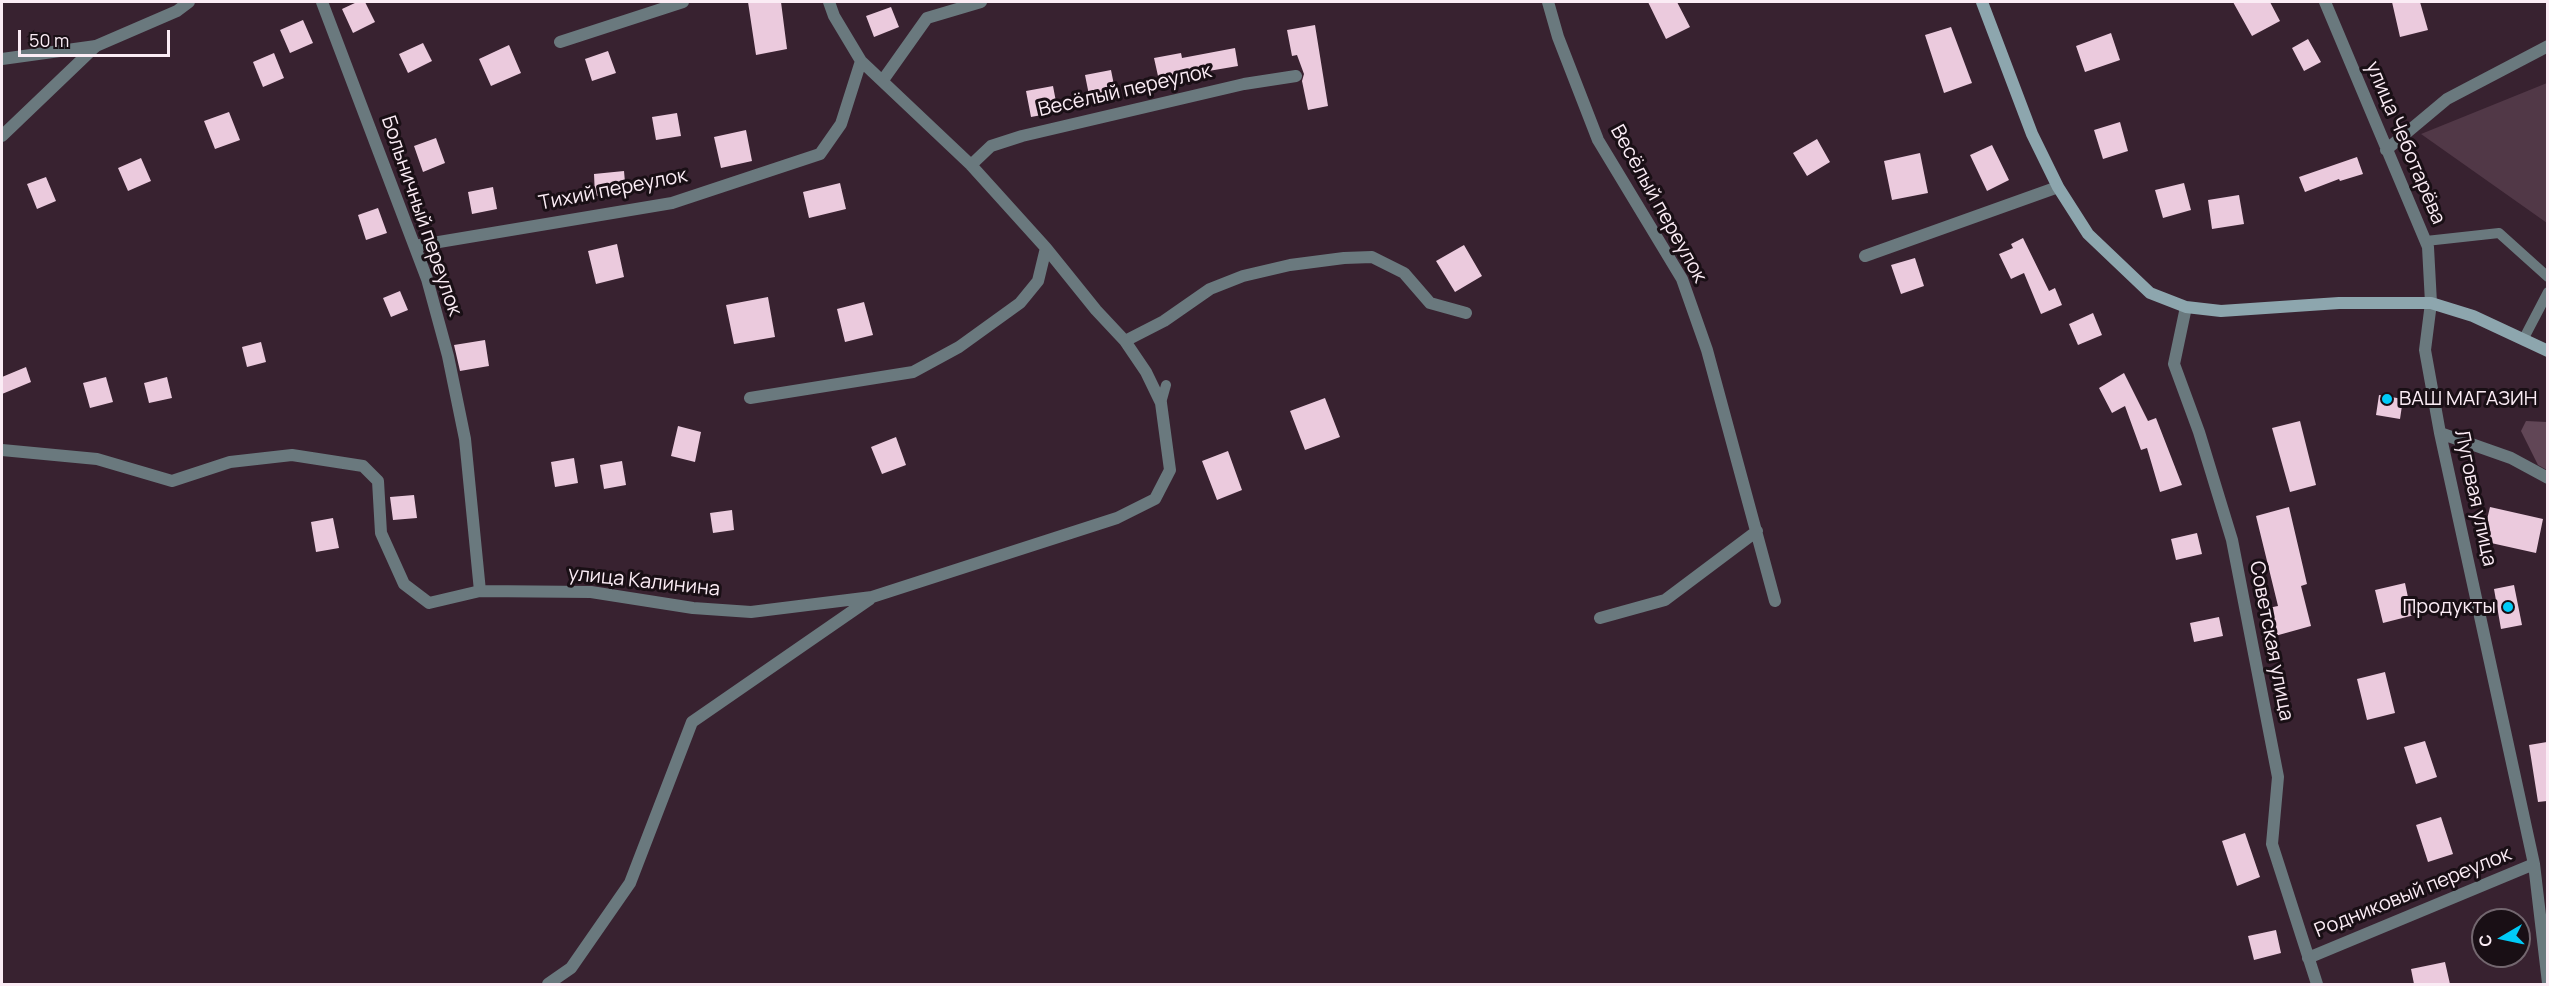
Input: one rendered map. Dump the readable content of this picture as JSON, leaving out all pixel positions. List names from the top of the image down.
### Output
{
  "streets": {
    "street": [
      "Весёлый переулок",
      "улица Чеботарёва",
      "Тихий переулок",
      "Больничный переулок",
      "Луговая улица",
      "улица Калинина",
      "Советская улица",
      "Родниковый переулок"
    ]
  },
  "crossings": [
    ["улица Чеботарёва", "Луговая улица"],
    ["Тихий переулок", "Больничный переулок"],
    ["Больничный переулок", "улица Калинина"],
    ["Луговая улица", "Родниковый переулок"],
    ["Советская улица", "Родниковый переулок"]
  ],
  "places": ["ВАШ МАГАЗИН", "Продукты"],
  "scale_bar": "50 m",
  "north": "left"
}
